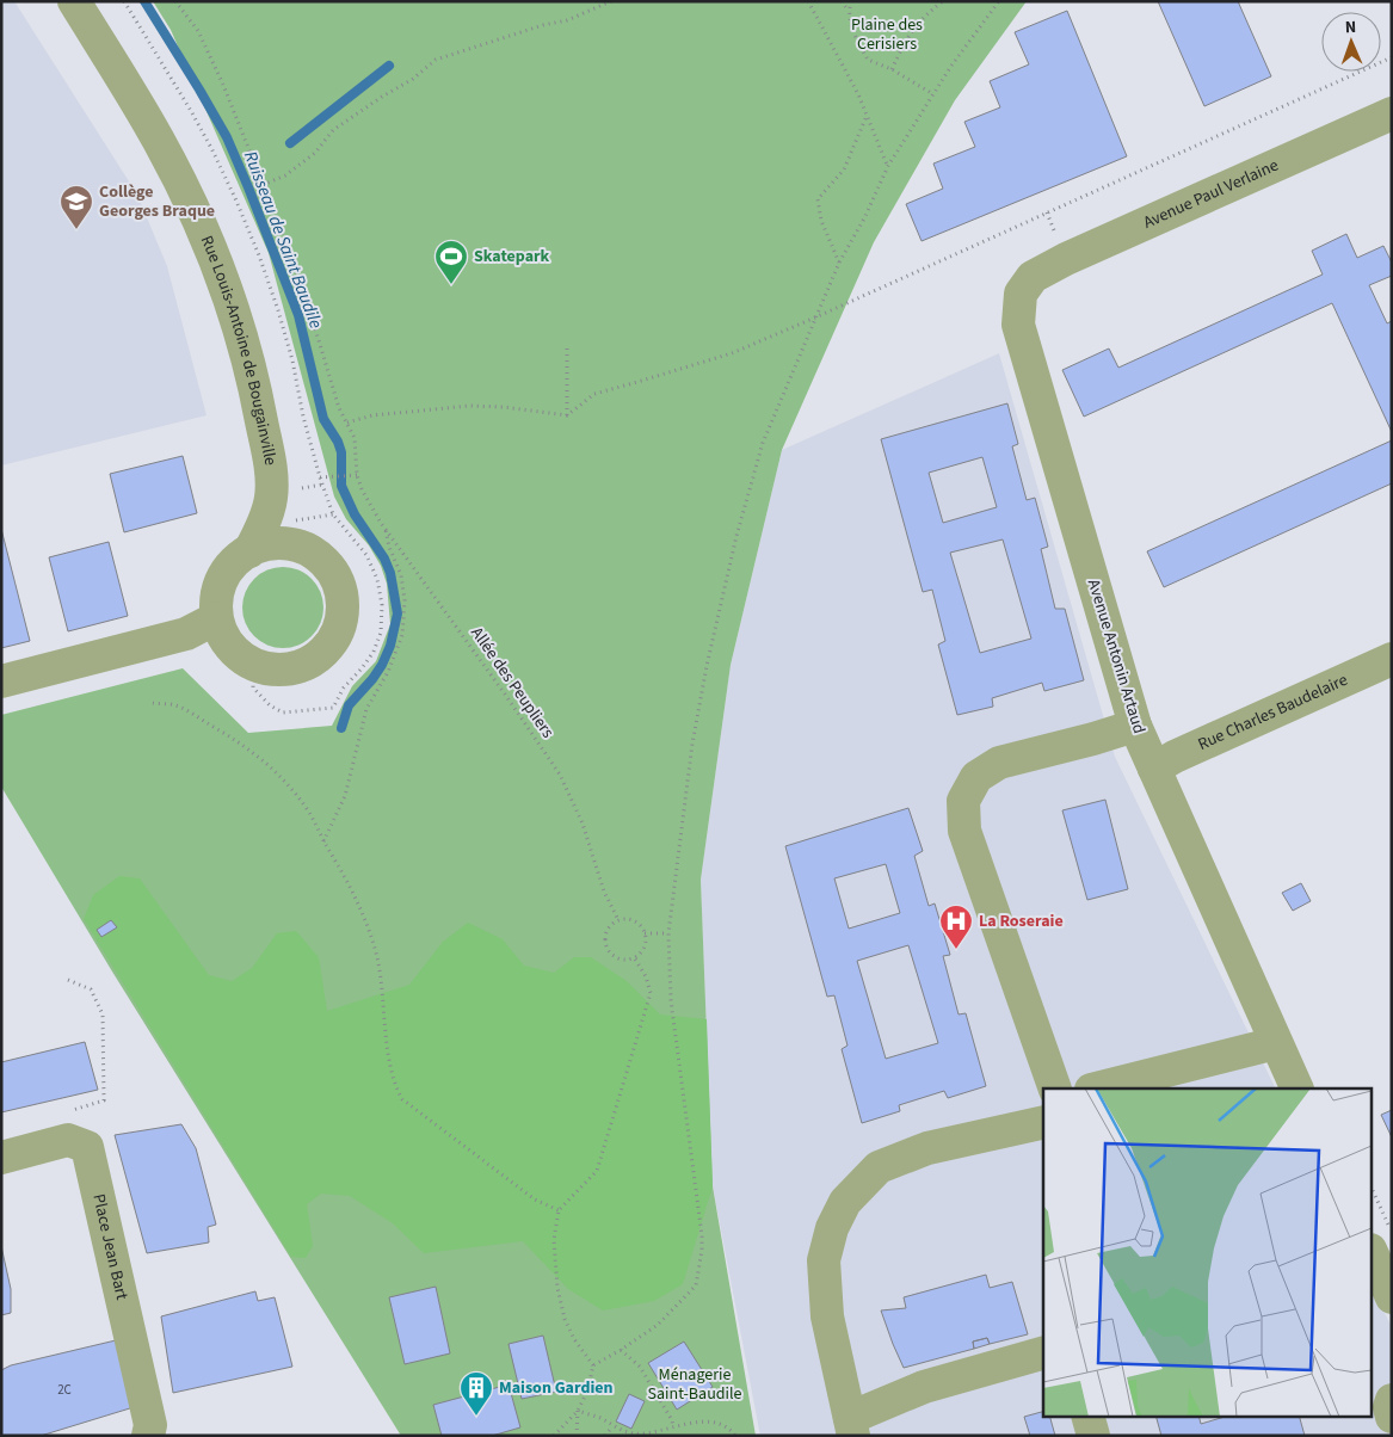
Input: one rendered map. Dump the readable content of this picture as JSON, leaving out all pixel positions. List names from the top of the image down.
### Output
{
  "streets": {
    "street": [
      "Avenue Paul Verlaine",
      "Rue Louis-Antoine de Bougainville",
      "Avenue Antonin Artaud",
      "Rue Charles Baudelaire",
      "Place Jean Bart"
    ],
    "path": ["Allée des Peupliers"]
  },
  "crossings": [
    ["Avenue Paul Verlaine", "Avenue Antonin Artaud"],
    ["Avenue Antonin Artaud", "Rue Charles Baudelaire"]
  ],
  "water": ["Ruisseau de Saint Baudile"],
  "parks": ["Plaine des Cerisiers", "Ménagerie Saint-Baudile"],
  "places": {
    "school or university": ["Collège Georges Braque"],
    "sports": ["Skatepark"],
    "hospital": ["La Roseraie"],
    "building": ["Maison Gardien"]
  },
  "house_numbers": ["2C"],
  "north": "top"
}
